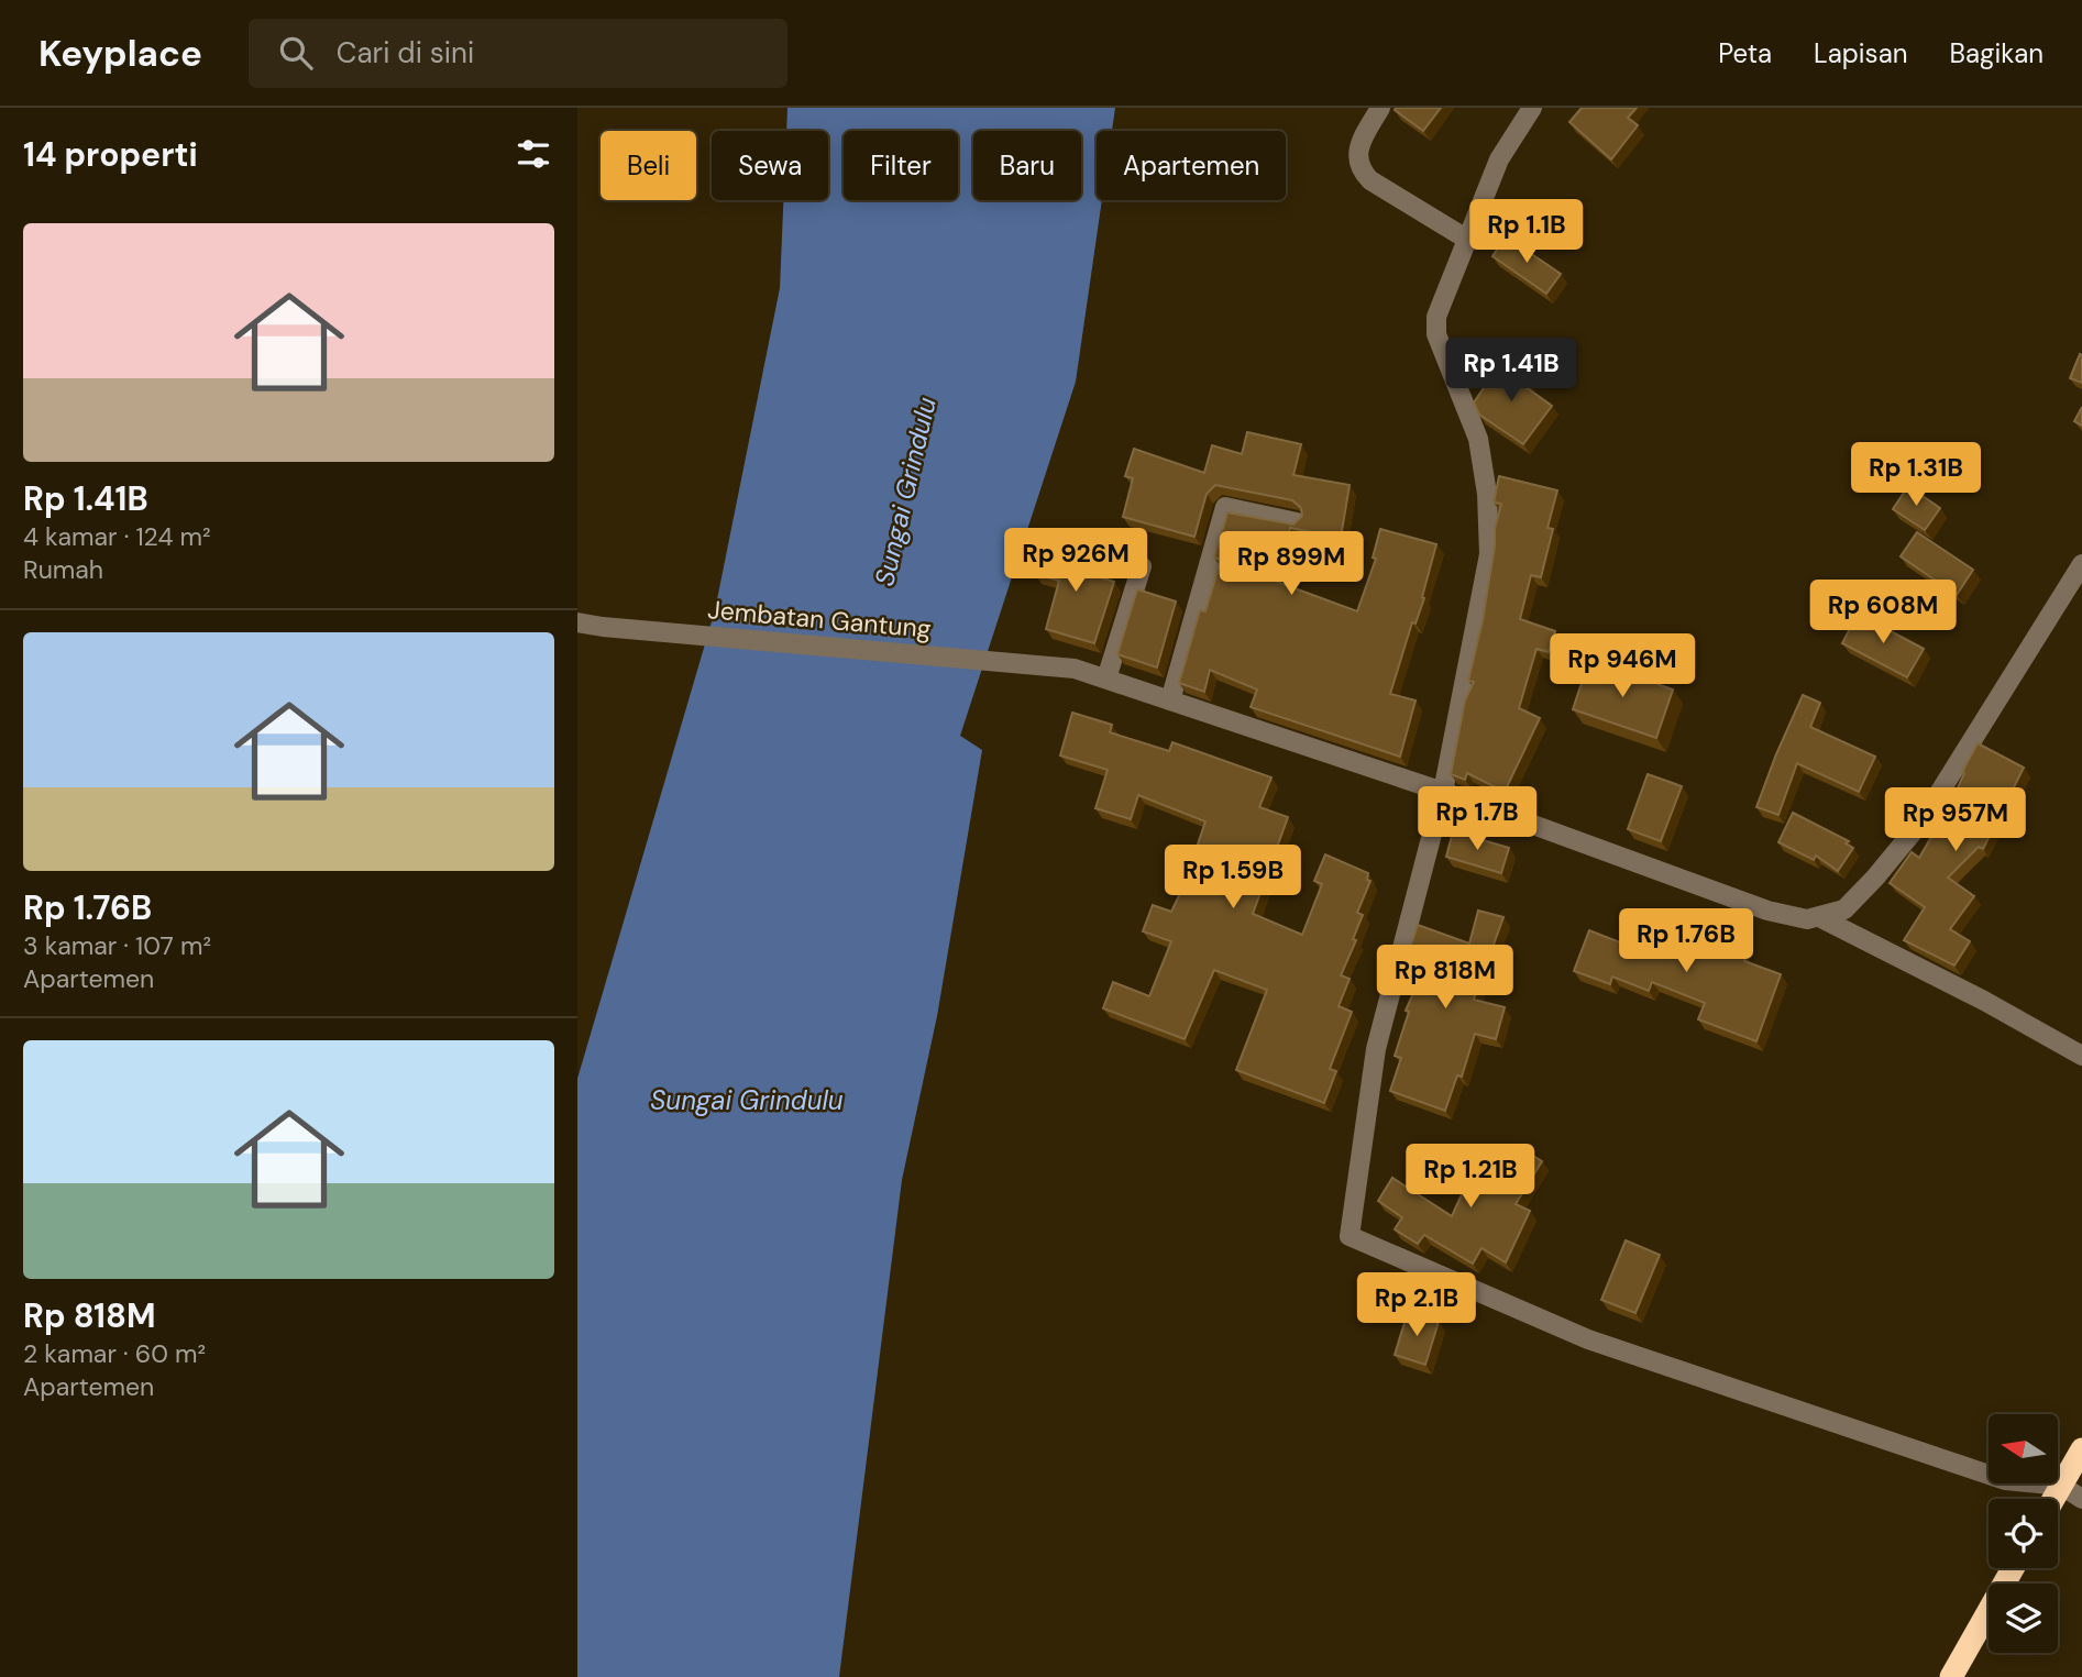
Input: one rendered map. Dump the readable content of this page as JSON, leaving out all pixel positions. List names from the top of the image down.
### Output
{
  "streets": {
    "street": ["Jembatan Gantung"]
  },
  "water": ["Sungai Grindulu"],
  "north": "left",
  "page": {
    "header": "Keyplace",
    "search": "Cari di sini",
    "nav": ["Peta", "Lapisan", "Bagikan"],
    "heading": "14 properti",
    "chip": [
      "Beli",
      "Sewa",
      "Filter",
      "Baru",
      "Apartemen"
    ],
    "price": [
      "Rp 1.1B",
      "Rp 1.41B",
      "Rp 1.31B",
      "Rp 926M",
      "Rp 899M",
      "Rp 608M",
      "Rp 946M",
      "Rp 1.7B",
      "Rp 957M",
      "Rp 1.59B",
      "Rp 1.76B",
      "Rp 818M",
      "Rp 1.21B",
      "Rp 2.1B"
    ],
    "list": [
      {
        "name": "Rp 1.41B",
        "note": "4 kamar · 124 m² · Rumah"
      },
      {
        "name": "Rp 1.76B",
        "note": "3 kamar · 107 m² · Apartemen"
      },
      {
        "name": "Rp 818M",
        "note": "2 kamar · 60 m² · Apartemen"
      }
    ]
  }
}
